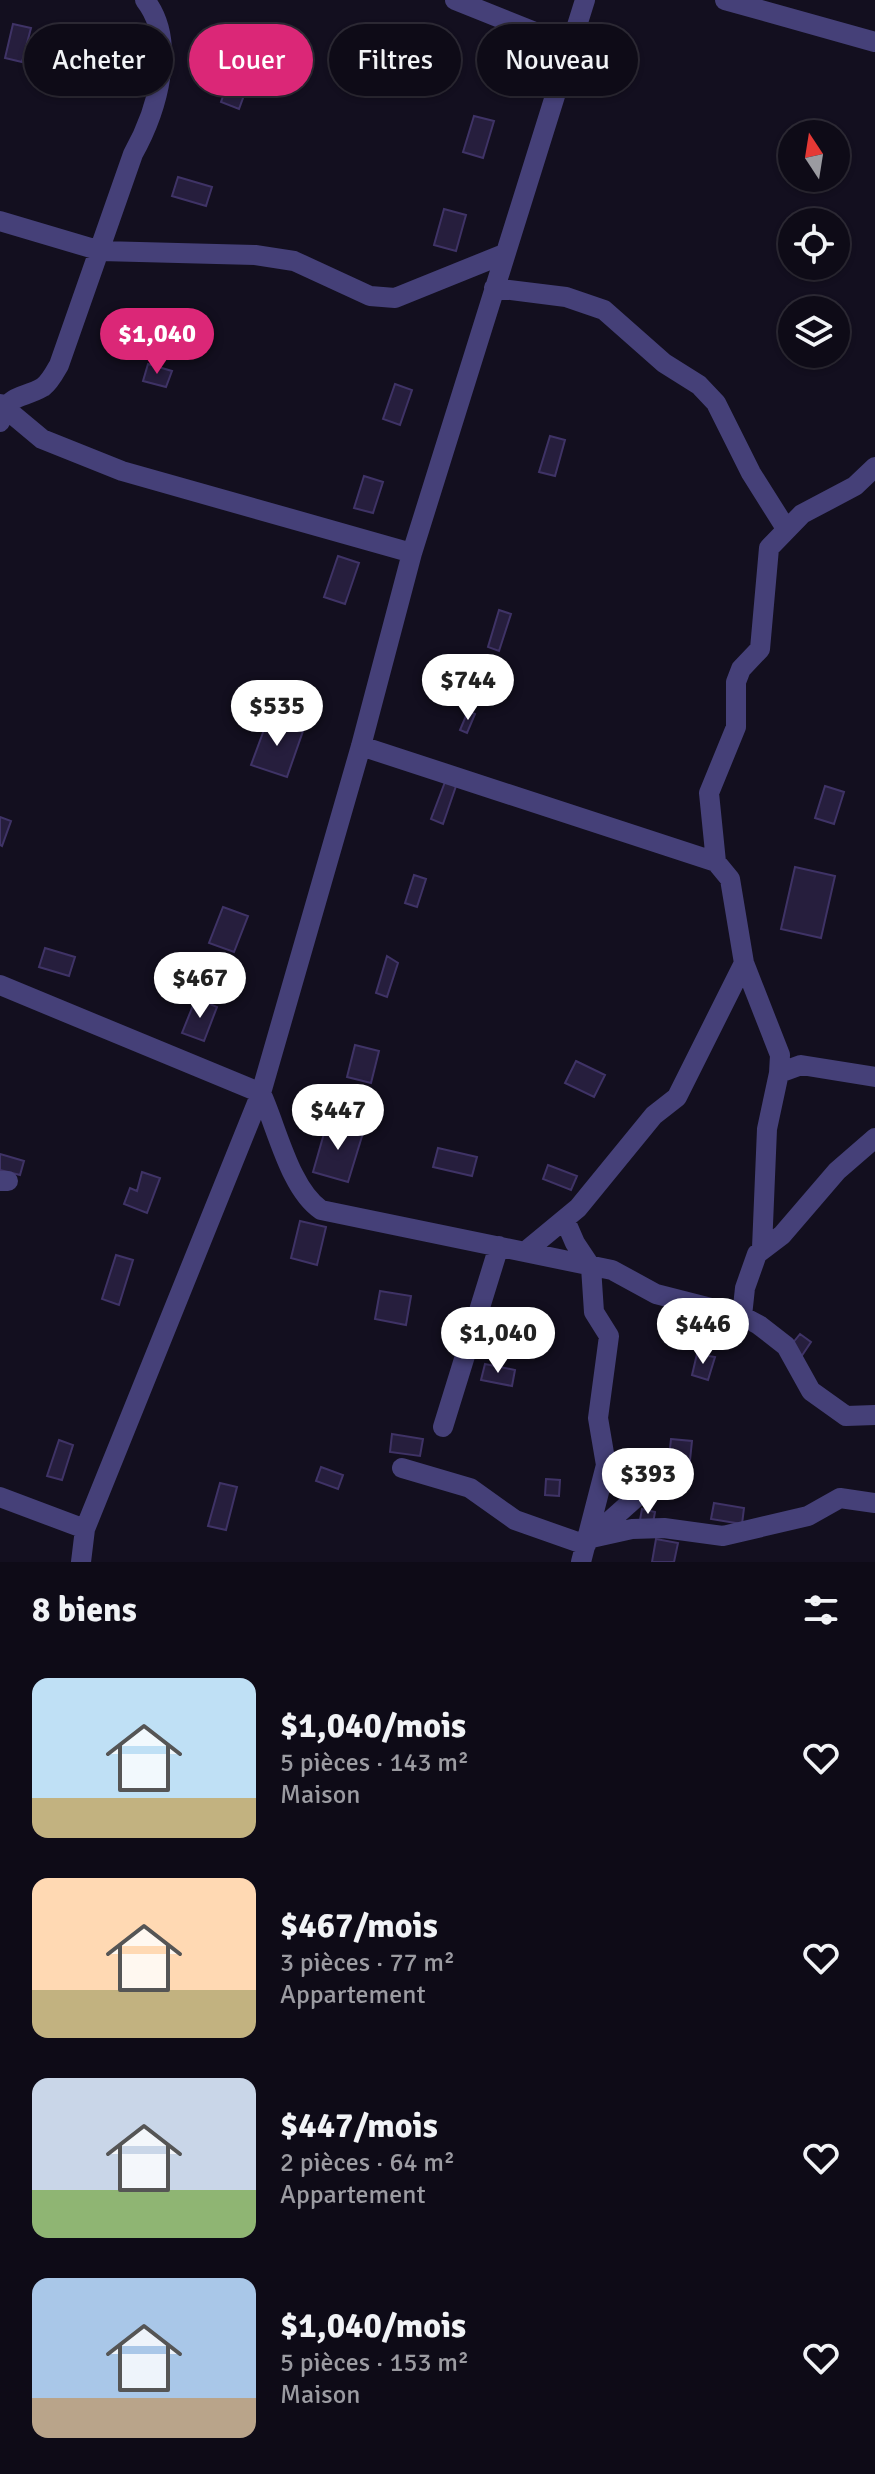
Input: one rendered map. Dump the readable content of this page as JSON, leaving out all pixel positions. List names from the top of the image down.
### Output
{
  "north": "top",
  "page": {
    "chip": [
      "Acheter",
      "Louer",
      "Filtres",
      "Nouveau"
    ],
    "price": [
      "$1,040",
      "$744",
      "$535",
      "$467",
      "$447",
      "$446",
      "$1,040",
      "$393"
    ],
    "heading": "8 biens",
    "list": [
      {
        "name": "$1,040/mois",
        "note": "5 pièces · 143 m² · Maison"
      },
      {
        "name": "$467/mois",
        "note": "3 pièces · 77 m² · Appartement"
      },
      {
        "name": "$447/mois",
        "note": "2 pièces · 64 m² · Appartement"
      },
      {
        "name": "$1,040/mois",
        "note": "5 pièces · 153 m² · Maison"
      }
    ]
  }
}
